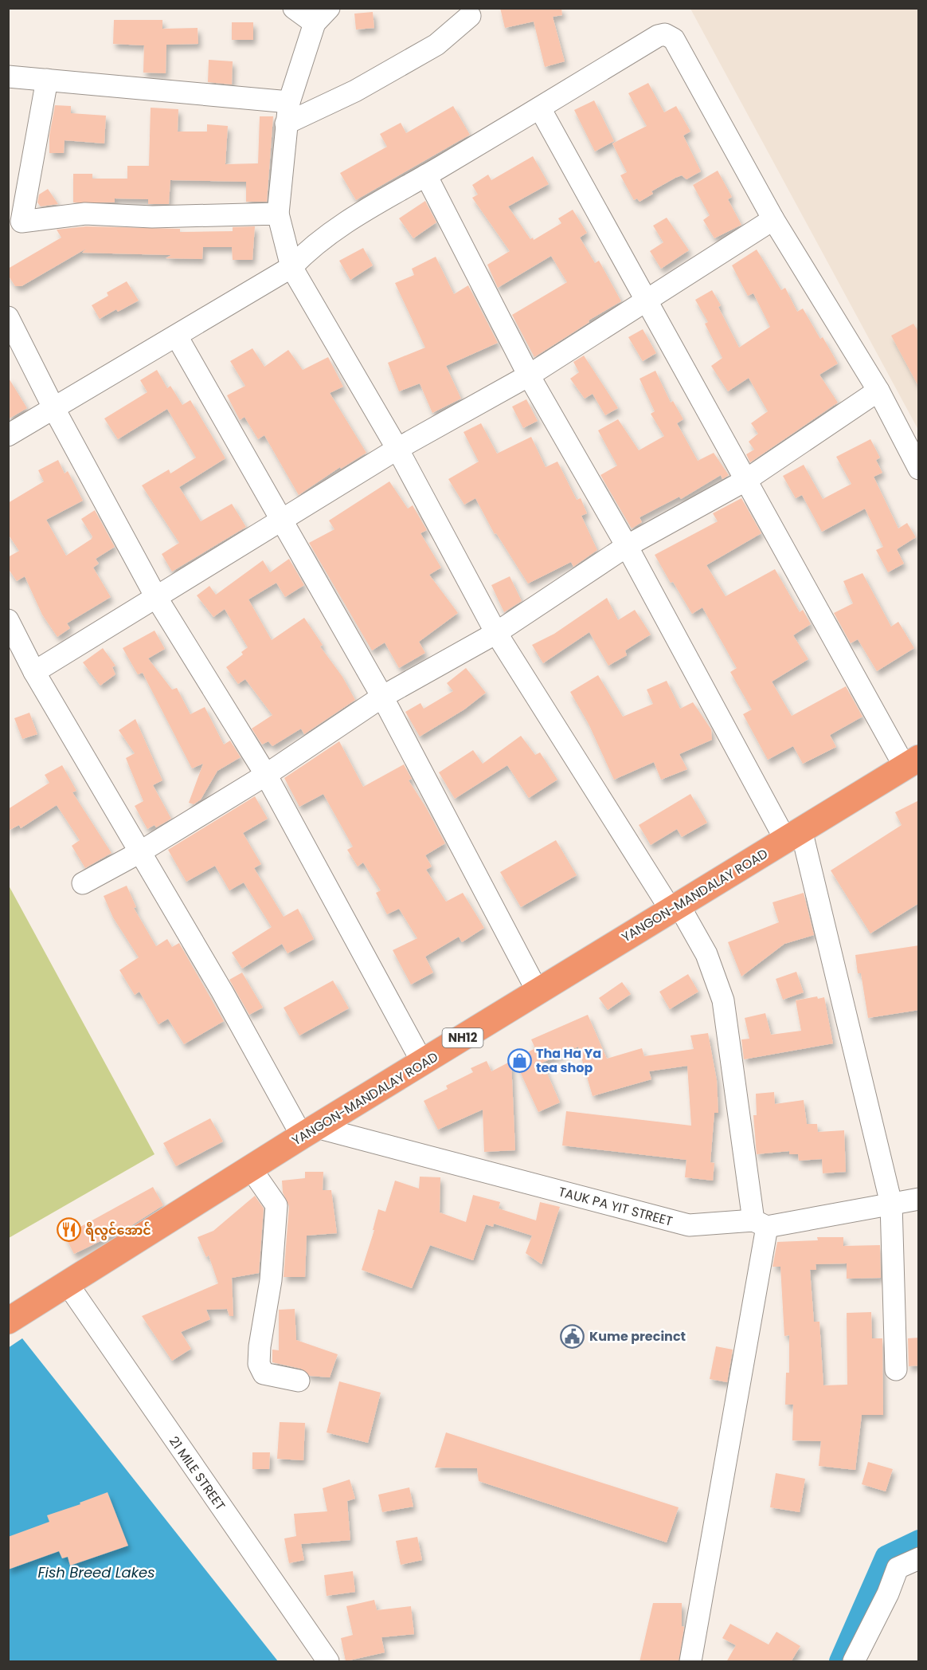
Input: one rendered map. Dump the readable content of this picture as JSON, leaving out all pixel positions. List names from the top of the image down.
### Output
{
  "streets": {
    "highway": ["YANGON-MANDALAY ROAD", "NH12"],
    "street": ["TAUK PA YIT STREET", "21 MILE STREET"]
  },
  "crossings": [
    ["YANGON-MANDALAY ROAD", "TAUK PA YIT STREET"],
    ["YANGON-MANDALAY ROAD", "21 MILE STREET"]
  ],
  "water": ["Fish Breed Lakes"],
  "places": {
    "shop": ["Tha Ha Ya tea shop"],
    "restaurant": ["ရီလွင်အောင်"],
    "public building": ["Kume precinct"]
  }
}
